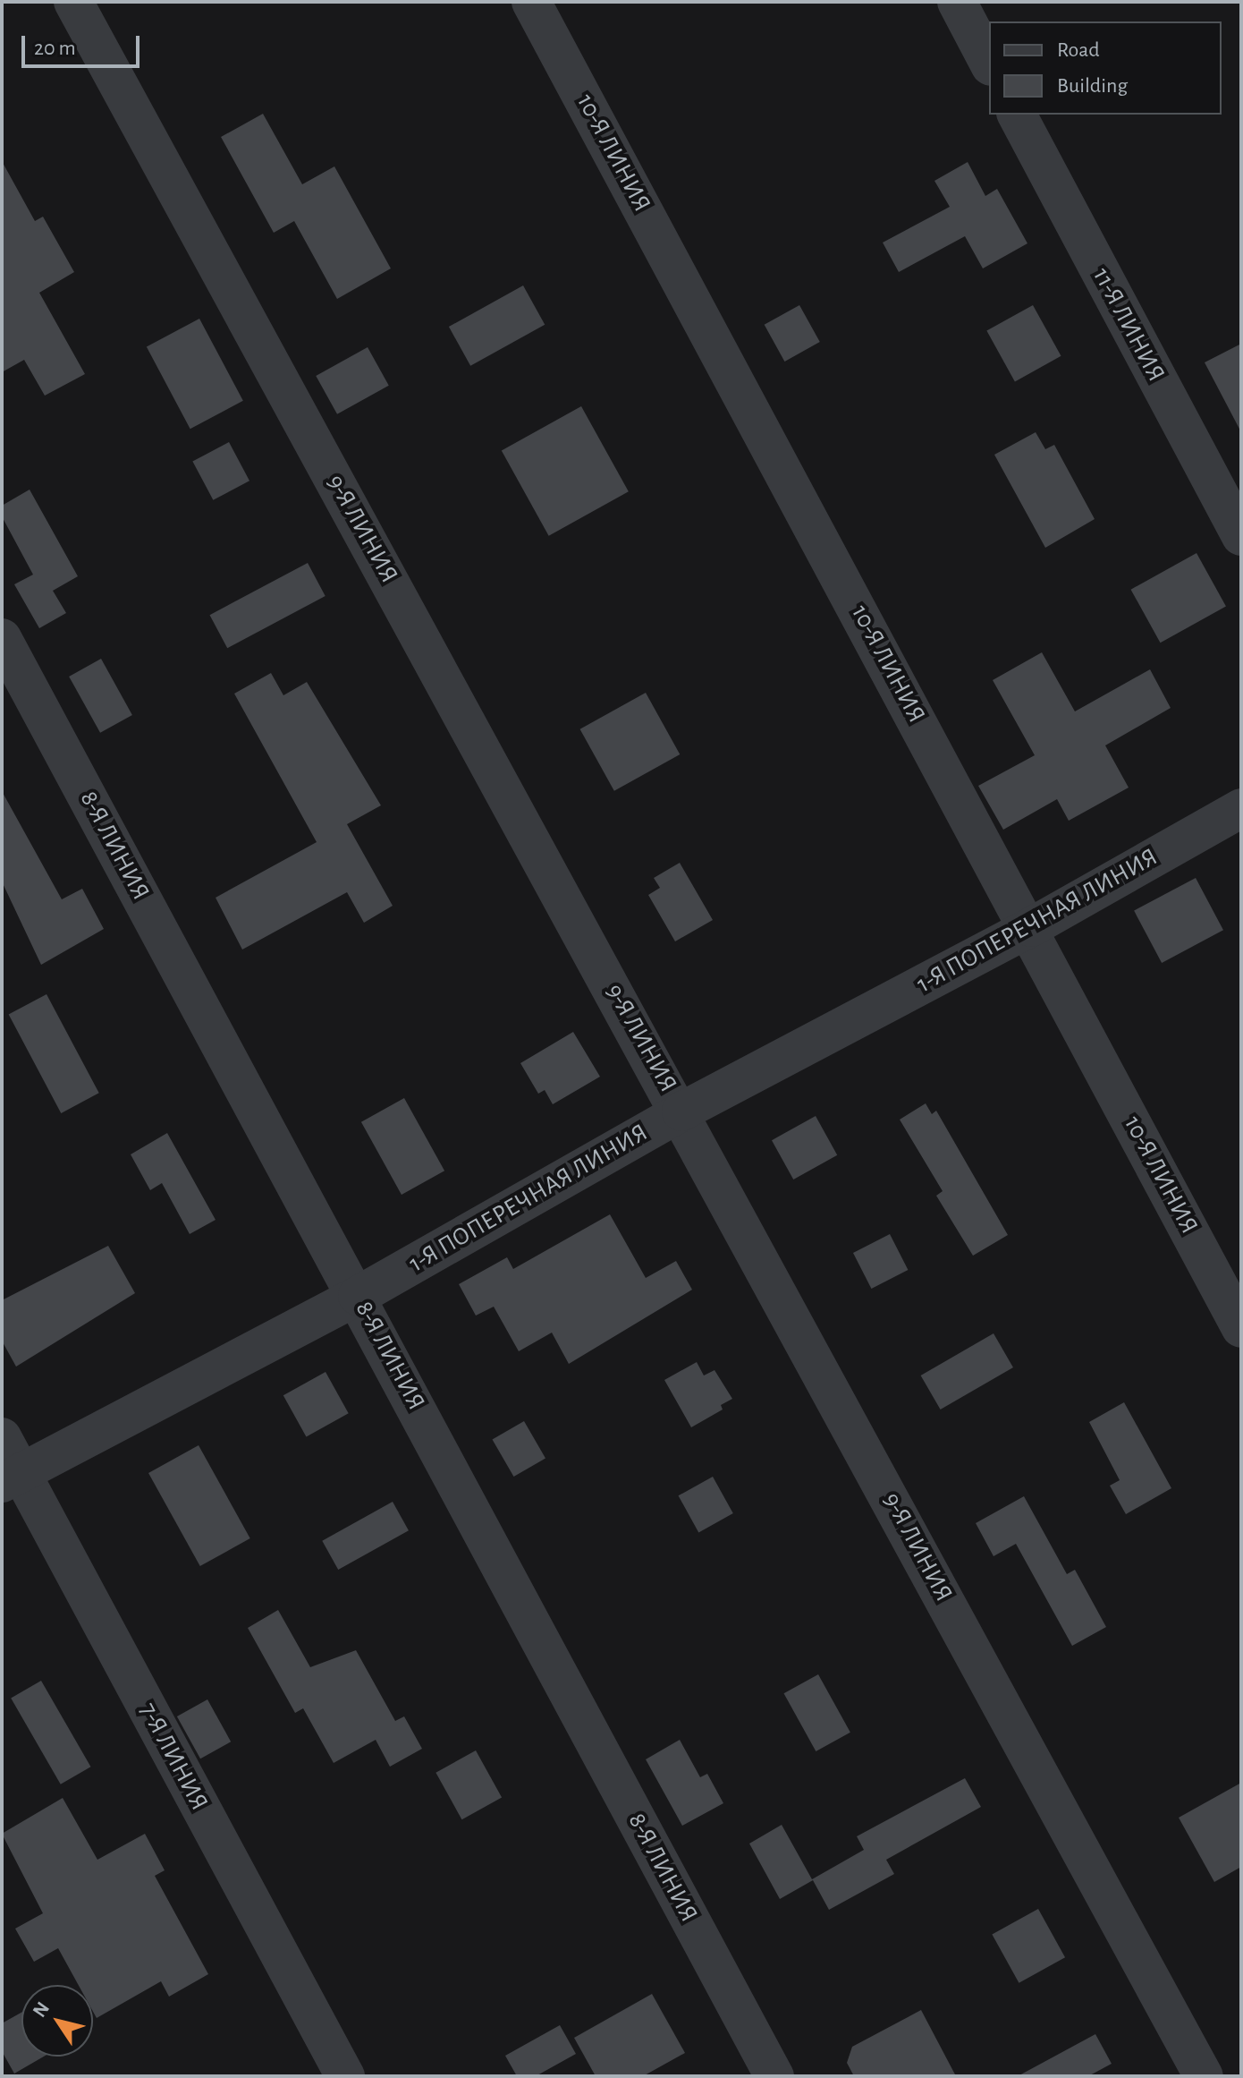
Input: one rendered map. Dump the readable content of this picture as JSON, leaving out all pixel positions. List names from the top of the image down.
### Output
{
  "streets": {
    "street": [
      "10-Я ЛИНИЯ",
      "11-Я ЛИНИЯ",
      "9-Я ЛИНИЯ",
      "8-Я ЛИНИЯ",
      "1-Я ПОПЕРЕЧНАЯ ЛИНИЯ",
      "7-Я ЛИНИЯ"
    ]
  },
  "crossings": [
    ["10-Я ЛИНИЯ", "1-Я ПОПЕРЕЧНАЯ ЛИНИЯ"],
    ["9-Я ЛИНИЯ", "1-Я ПОПЕРЕЧНАЯ ЛИНИЯ"],
    ["8-Я ЛИНИЯ", "1-Я ПОПЕРЕЧНАЯ ЛИНИЯ"],
    ["1-Я ПОПЕРЕЧНАЯ ЛИНИЯ", "7-Я ЛИНИЯ"]
  ],
  "legend": ["Road", "Building"],
  "scale_bar": "20 m",
  "north": "top left"
}
